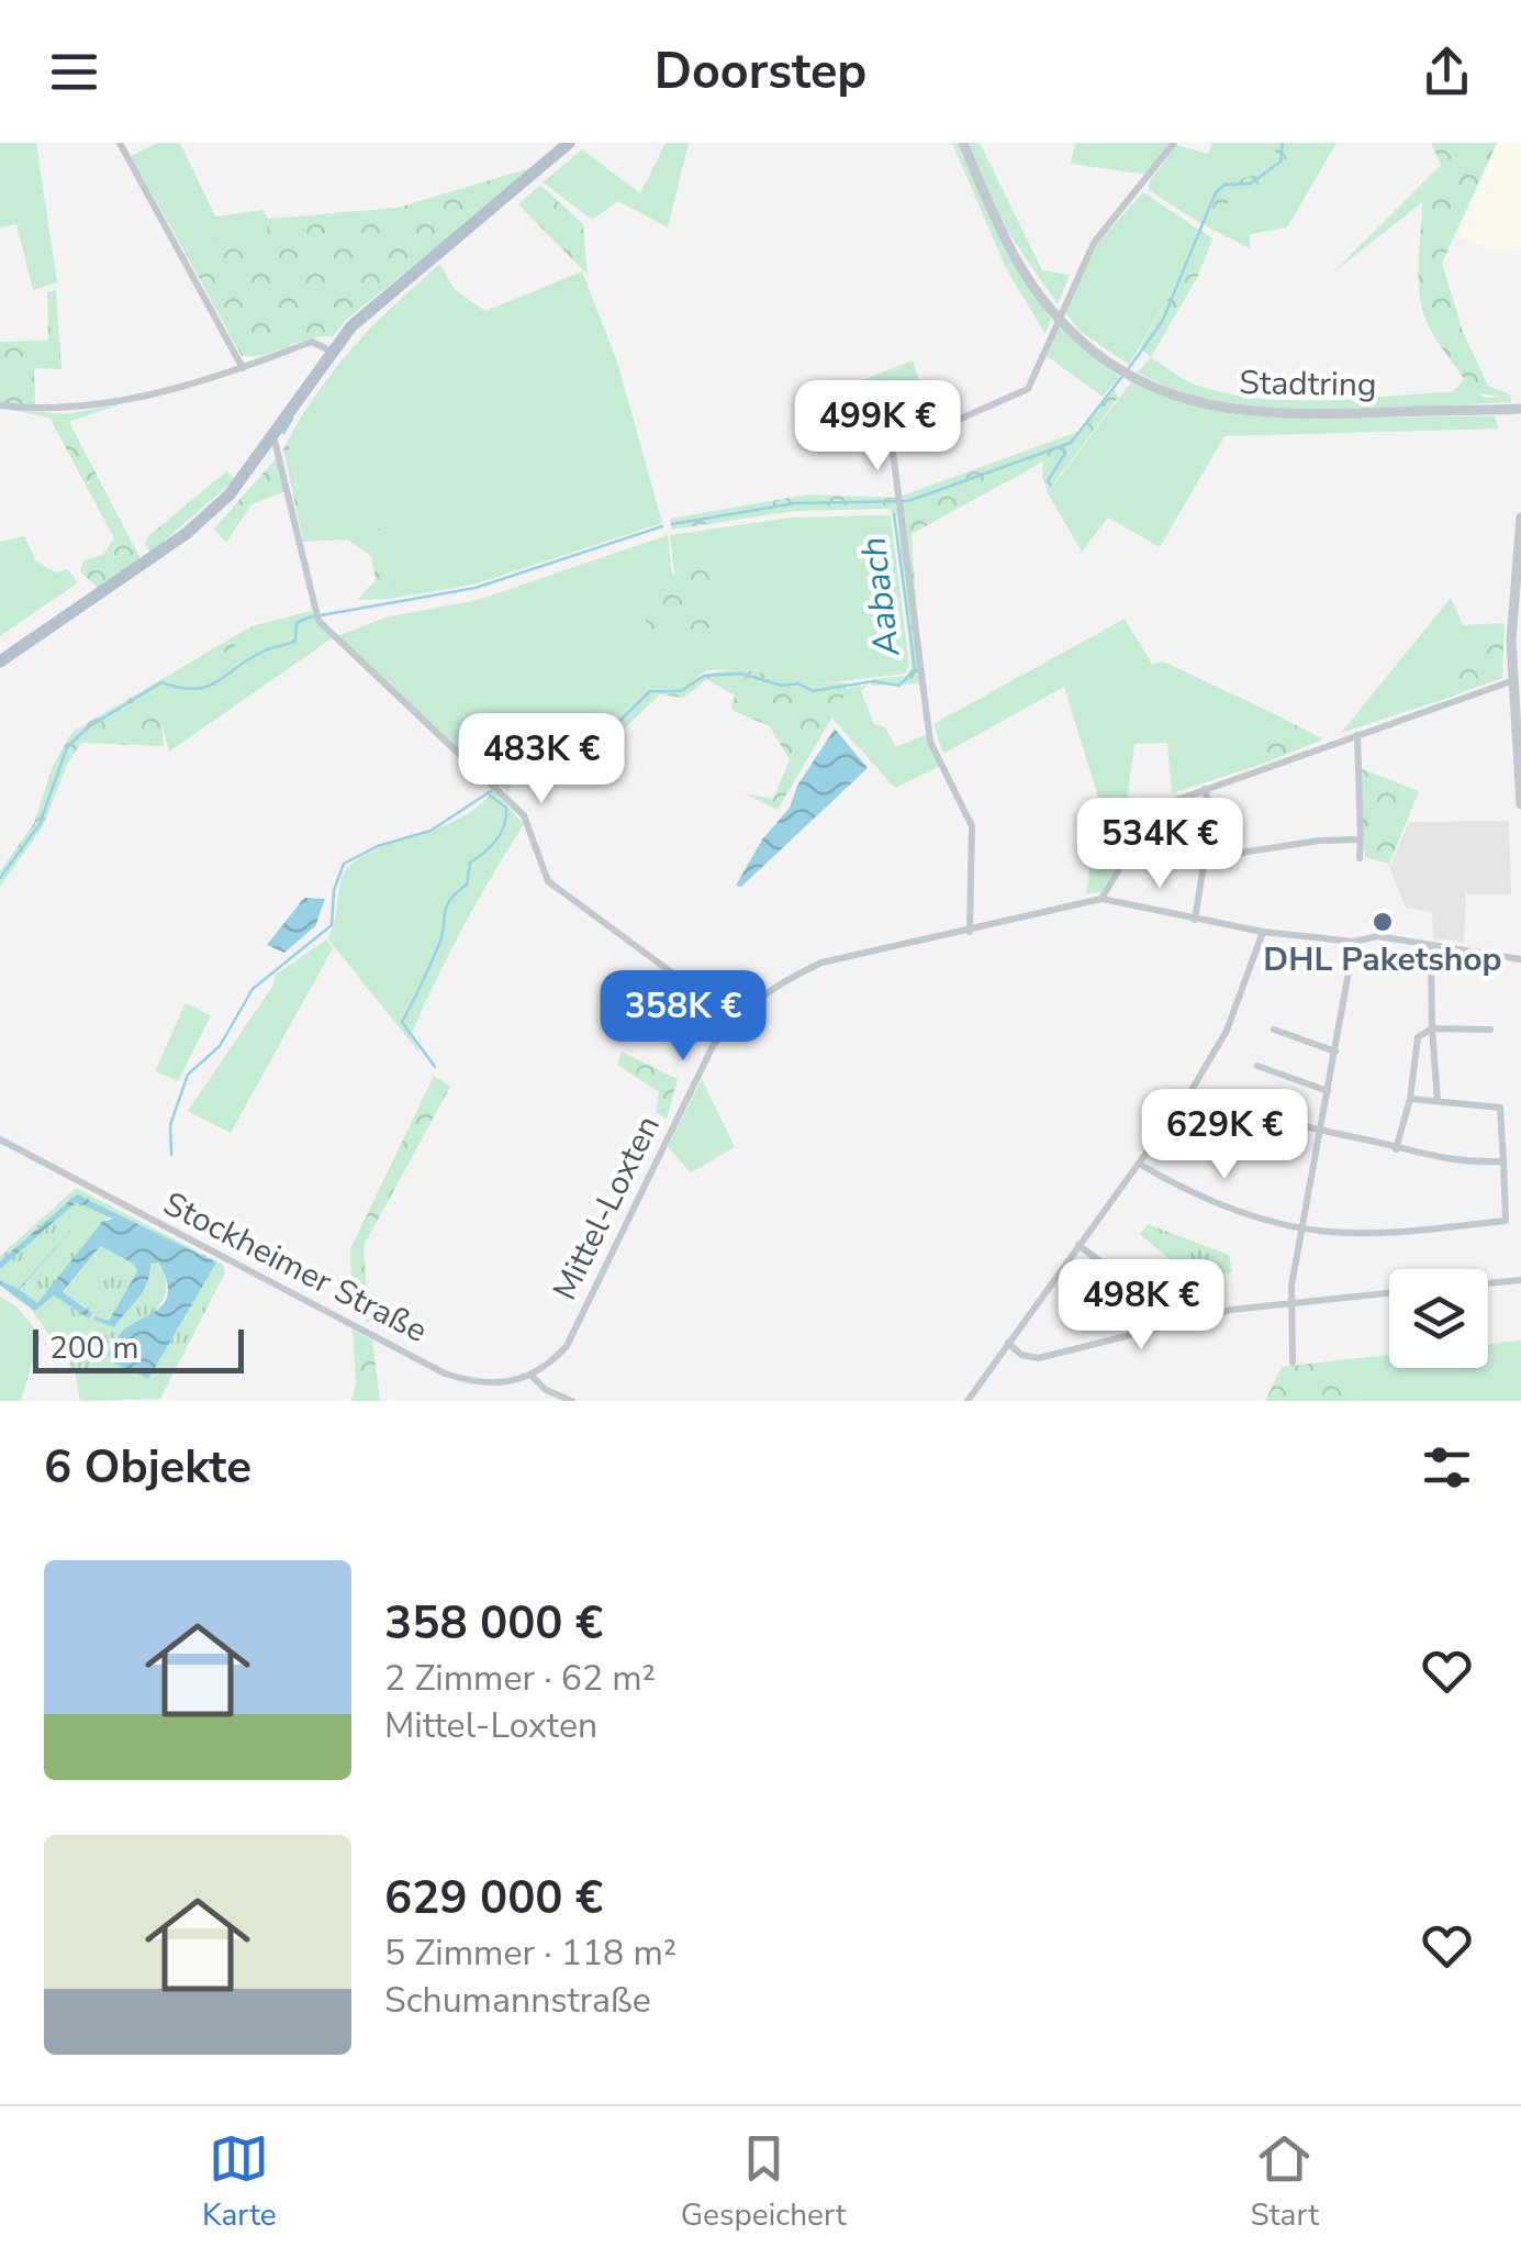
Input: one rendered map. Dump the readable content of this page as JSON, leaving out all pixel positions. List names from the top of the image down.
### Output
{
  "streets": {
    "street": ["Stadtring", "Mittel-Loxten", "Stockheimer Straße"]
  },
  "crossings": [
    ["Mittel-Loxten", "Stockheimer Straße"]
  ],
  "water": ["Aabach"],
  "places": ["DHL Paketshop"],
  "scale_bar": "200 m",
  "page": {
    "header": "Doorstep",
    "price": [
      "499K €",
      "483K €",
      "534K €",
      "358K €",
      "629K €",
      "498K €"
    ],
    "scale": "200 m",
    "heading": "6 Objekte",
    "list": [
      {
        "name": "358 000 €",
        "note": "2 Zimmer · 62 m² · Mittel-Loxten"
      },
      {
        "name": "629 000 €",
        "note": "5 Zimmer · 118 m² · Schumannstraße"
      }
    ],
    "tabs": ["Karte", "Gespeichert", "Start"]
  }
}
